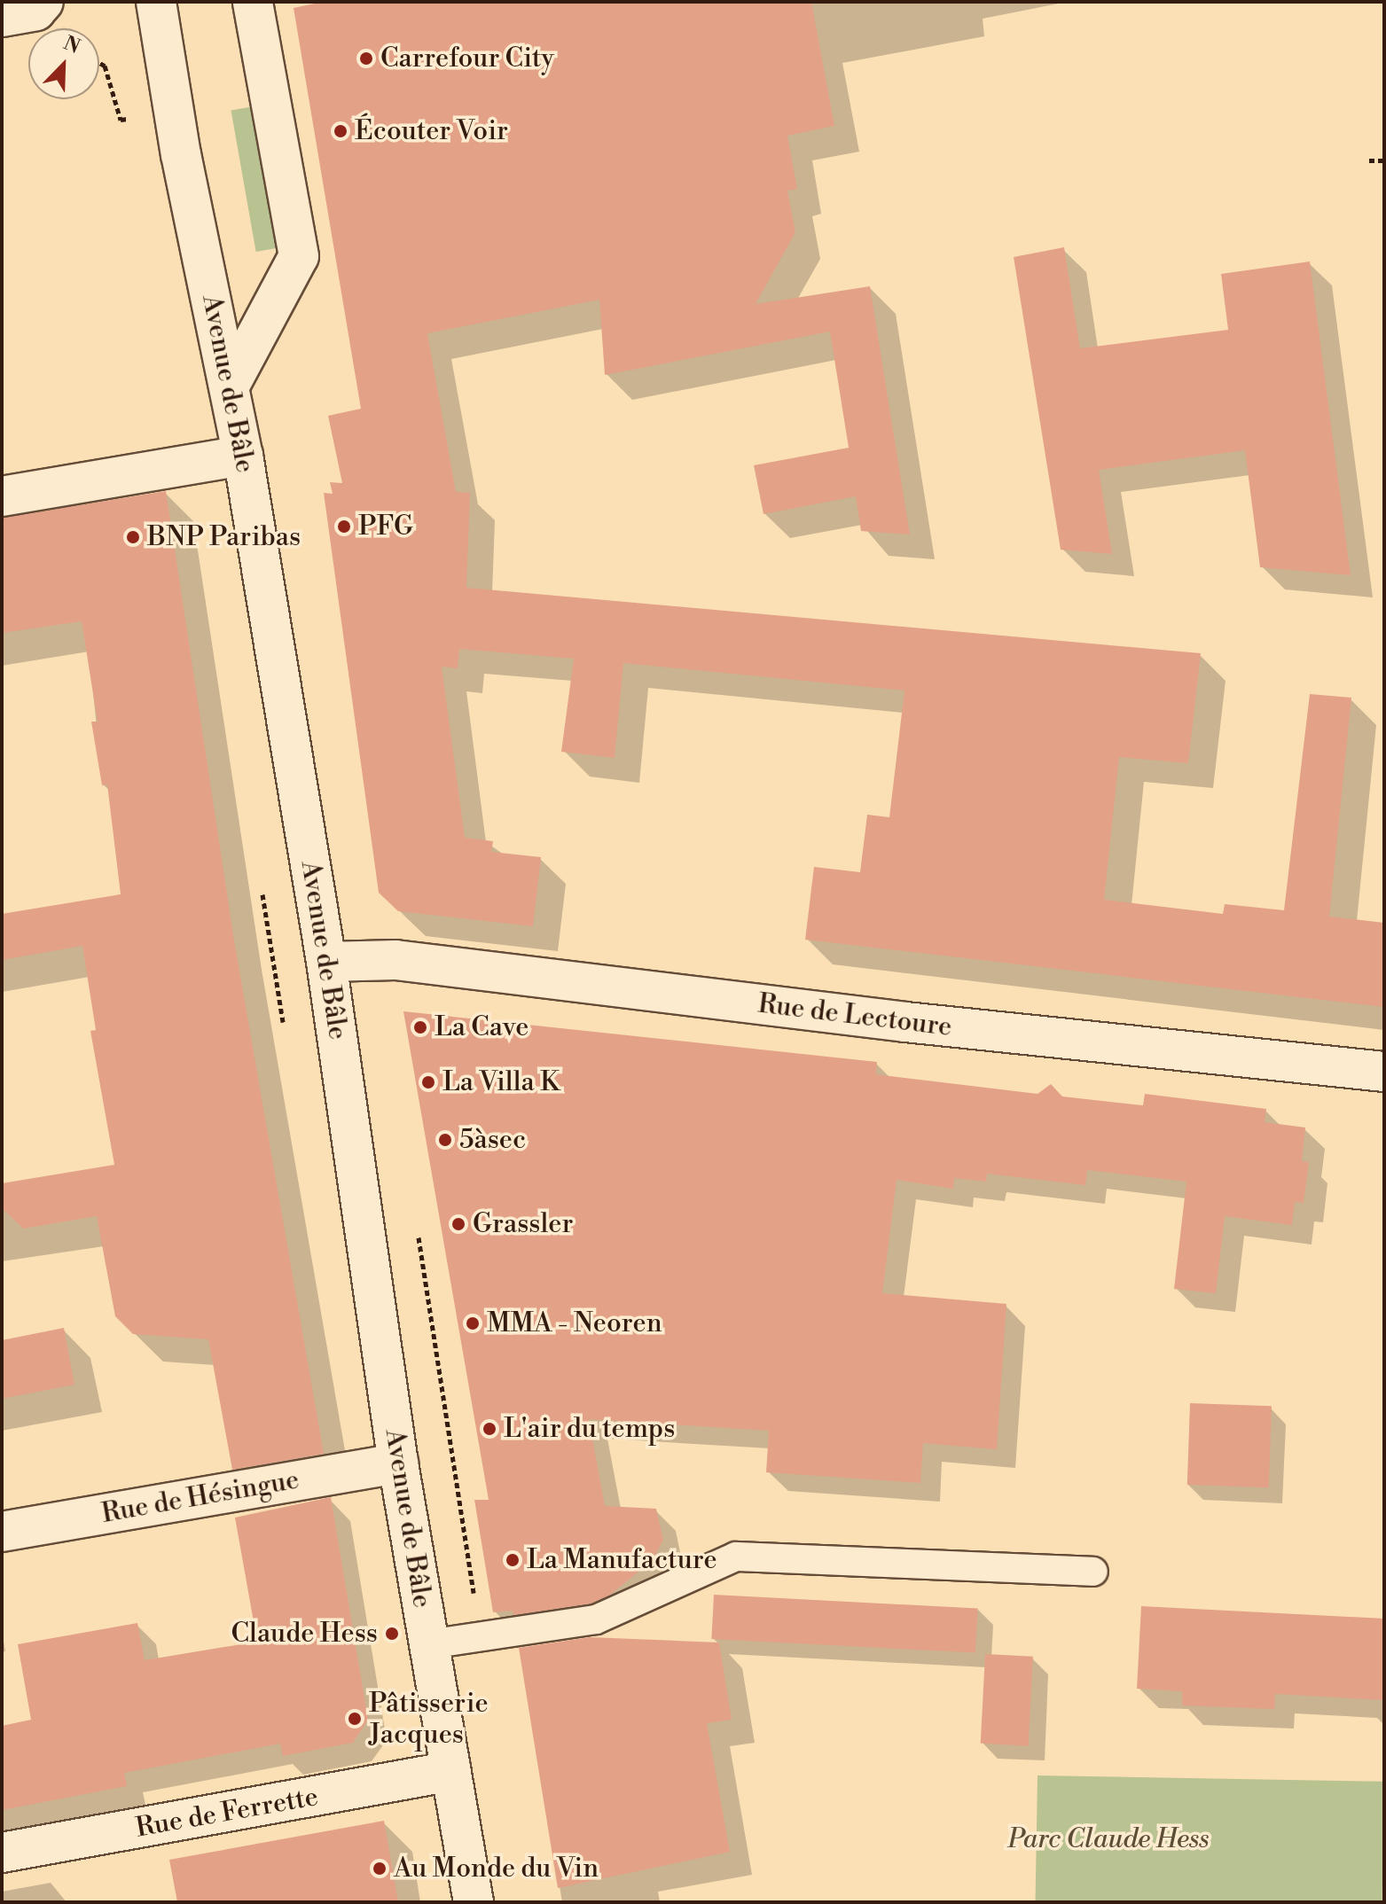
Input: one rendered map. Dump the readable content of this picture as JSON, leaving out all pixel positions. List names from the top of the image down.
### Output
{
  "streets": {
    "main road": [
      "Avenue de Bâle",
      "Rue de Lectoure",
      "Rue de Hésingue",
      "Rue de Ferrette"
    ]
  },
  "crossings": [
    ["Avenue de Bâle", "Rue de Lectoure"],
    ["Avenue de Bâle", "Rue de Hésingue"],
    ["Avenue de Bâle", "Rue de Ferrette"]
  ],
  "parks": ["Parc Claude Hess"],
  "places": [
    "Carrefour City",
    "Écouter Voir",
    "PFG",
    "BNP Paribas",
    "La Cave",
    "La Villa K",
    "5àsec",
    "Grassler",
    "MMA - Neoren",
    "L'air du temps",
    "La Manufacture",
    "Claude Hess",
    "Pâtisserie Jacques",
    "Au Monde du Vin"
  ],
  "north": "top right"
}
